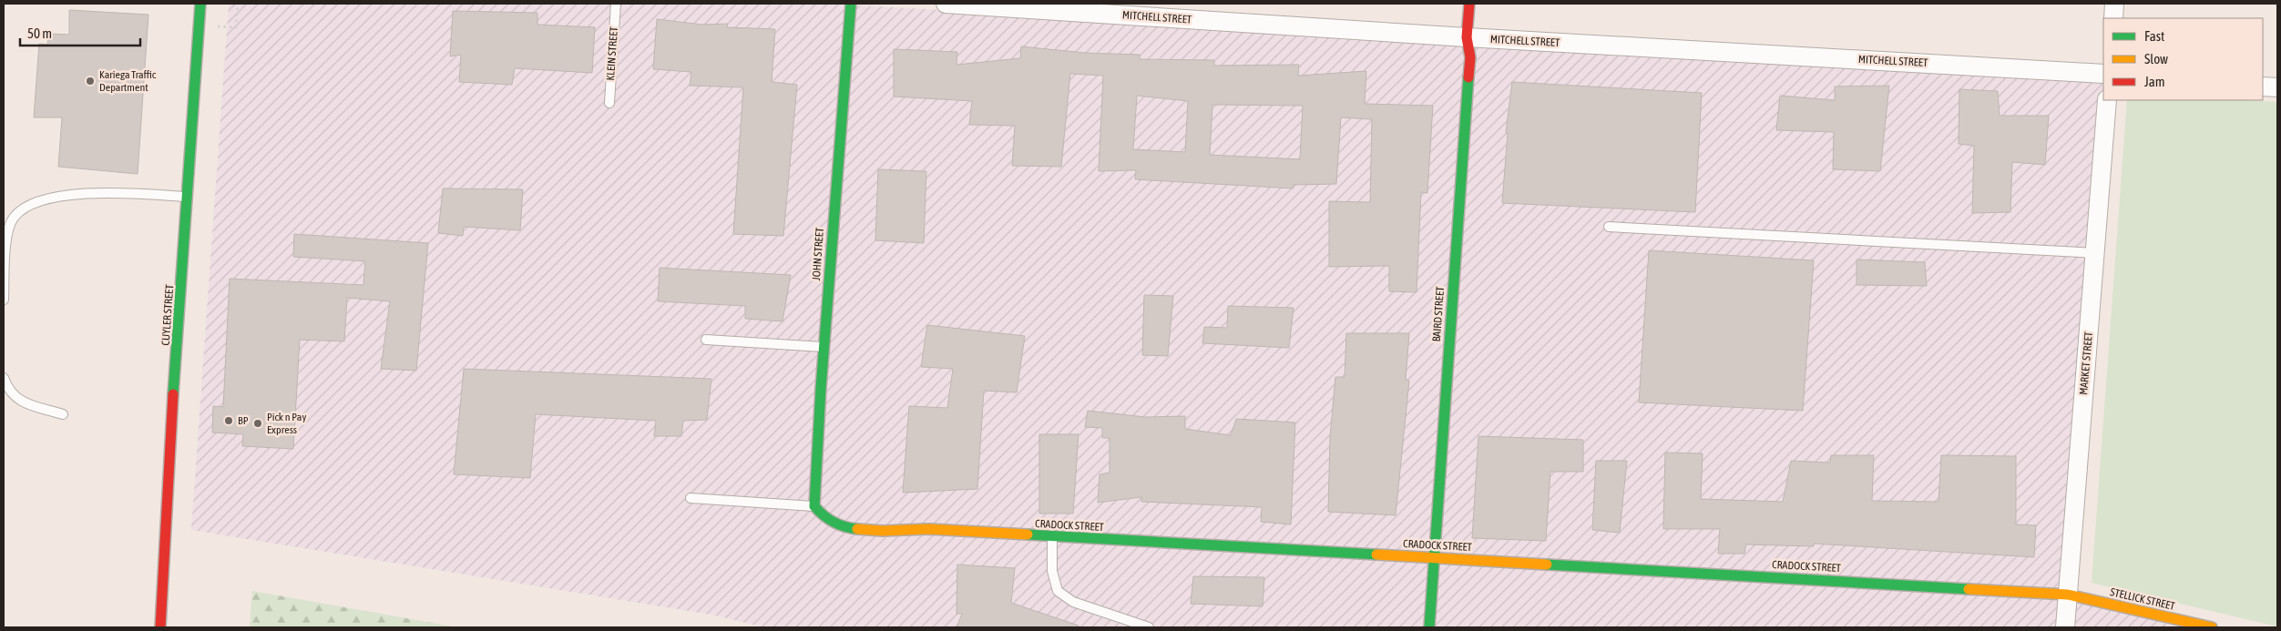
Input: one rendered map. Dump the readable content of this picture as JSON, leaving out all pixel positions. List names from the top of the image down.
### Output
{
  "streets": {
    "street": [
      "MITCHELL STREET",
      "JOHN STREET",
      "BAIRD STREET",
      "CUYLER STREET",
      "MARKET STREET",
      "CRADOCK STREET",
      "STELLICK STREET"
    ],
    "lane": ["KLEIN STREET"]
  },
  "crossings": [
    ["MITCHELL STREET", "BAIRD STREET"],
    ["JOHN STREET", "CRADOCK STREET"],
    ["BAIRD STREET", "CRADOCK STREET"],
    ["MARKET STREET", "CRADOCK STREET"],
    ["MARKET STREET", "STELLICK STREET"],
    ["CRADOCK STREET", "STELLICK STREET"]
  ],
  "places": ["Kariega Traffic Department", "BP", "Pick n Pay Express"],
  "legend": ["Fast", "Slow", "Jam"],
  "scale_bar": "50 m"
}
